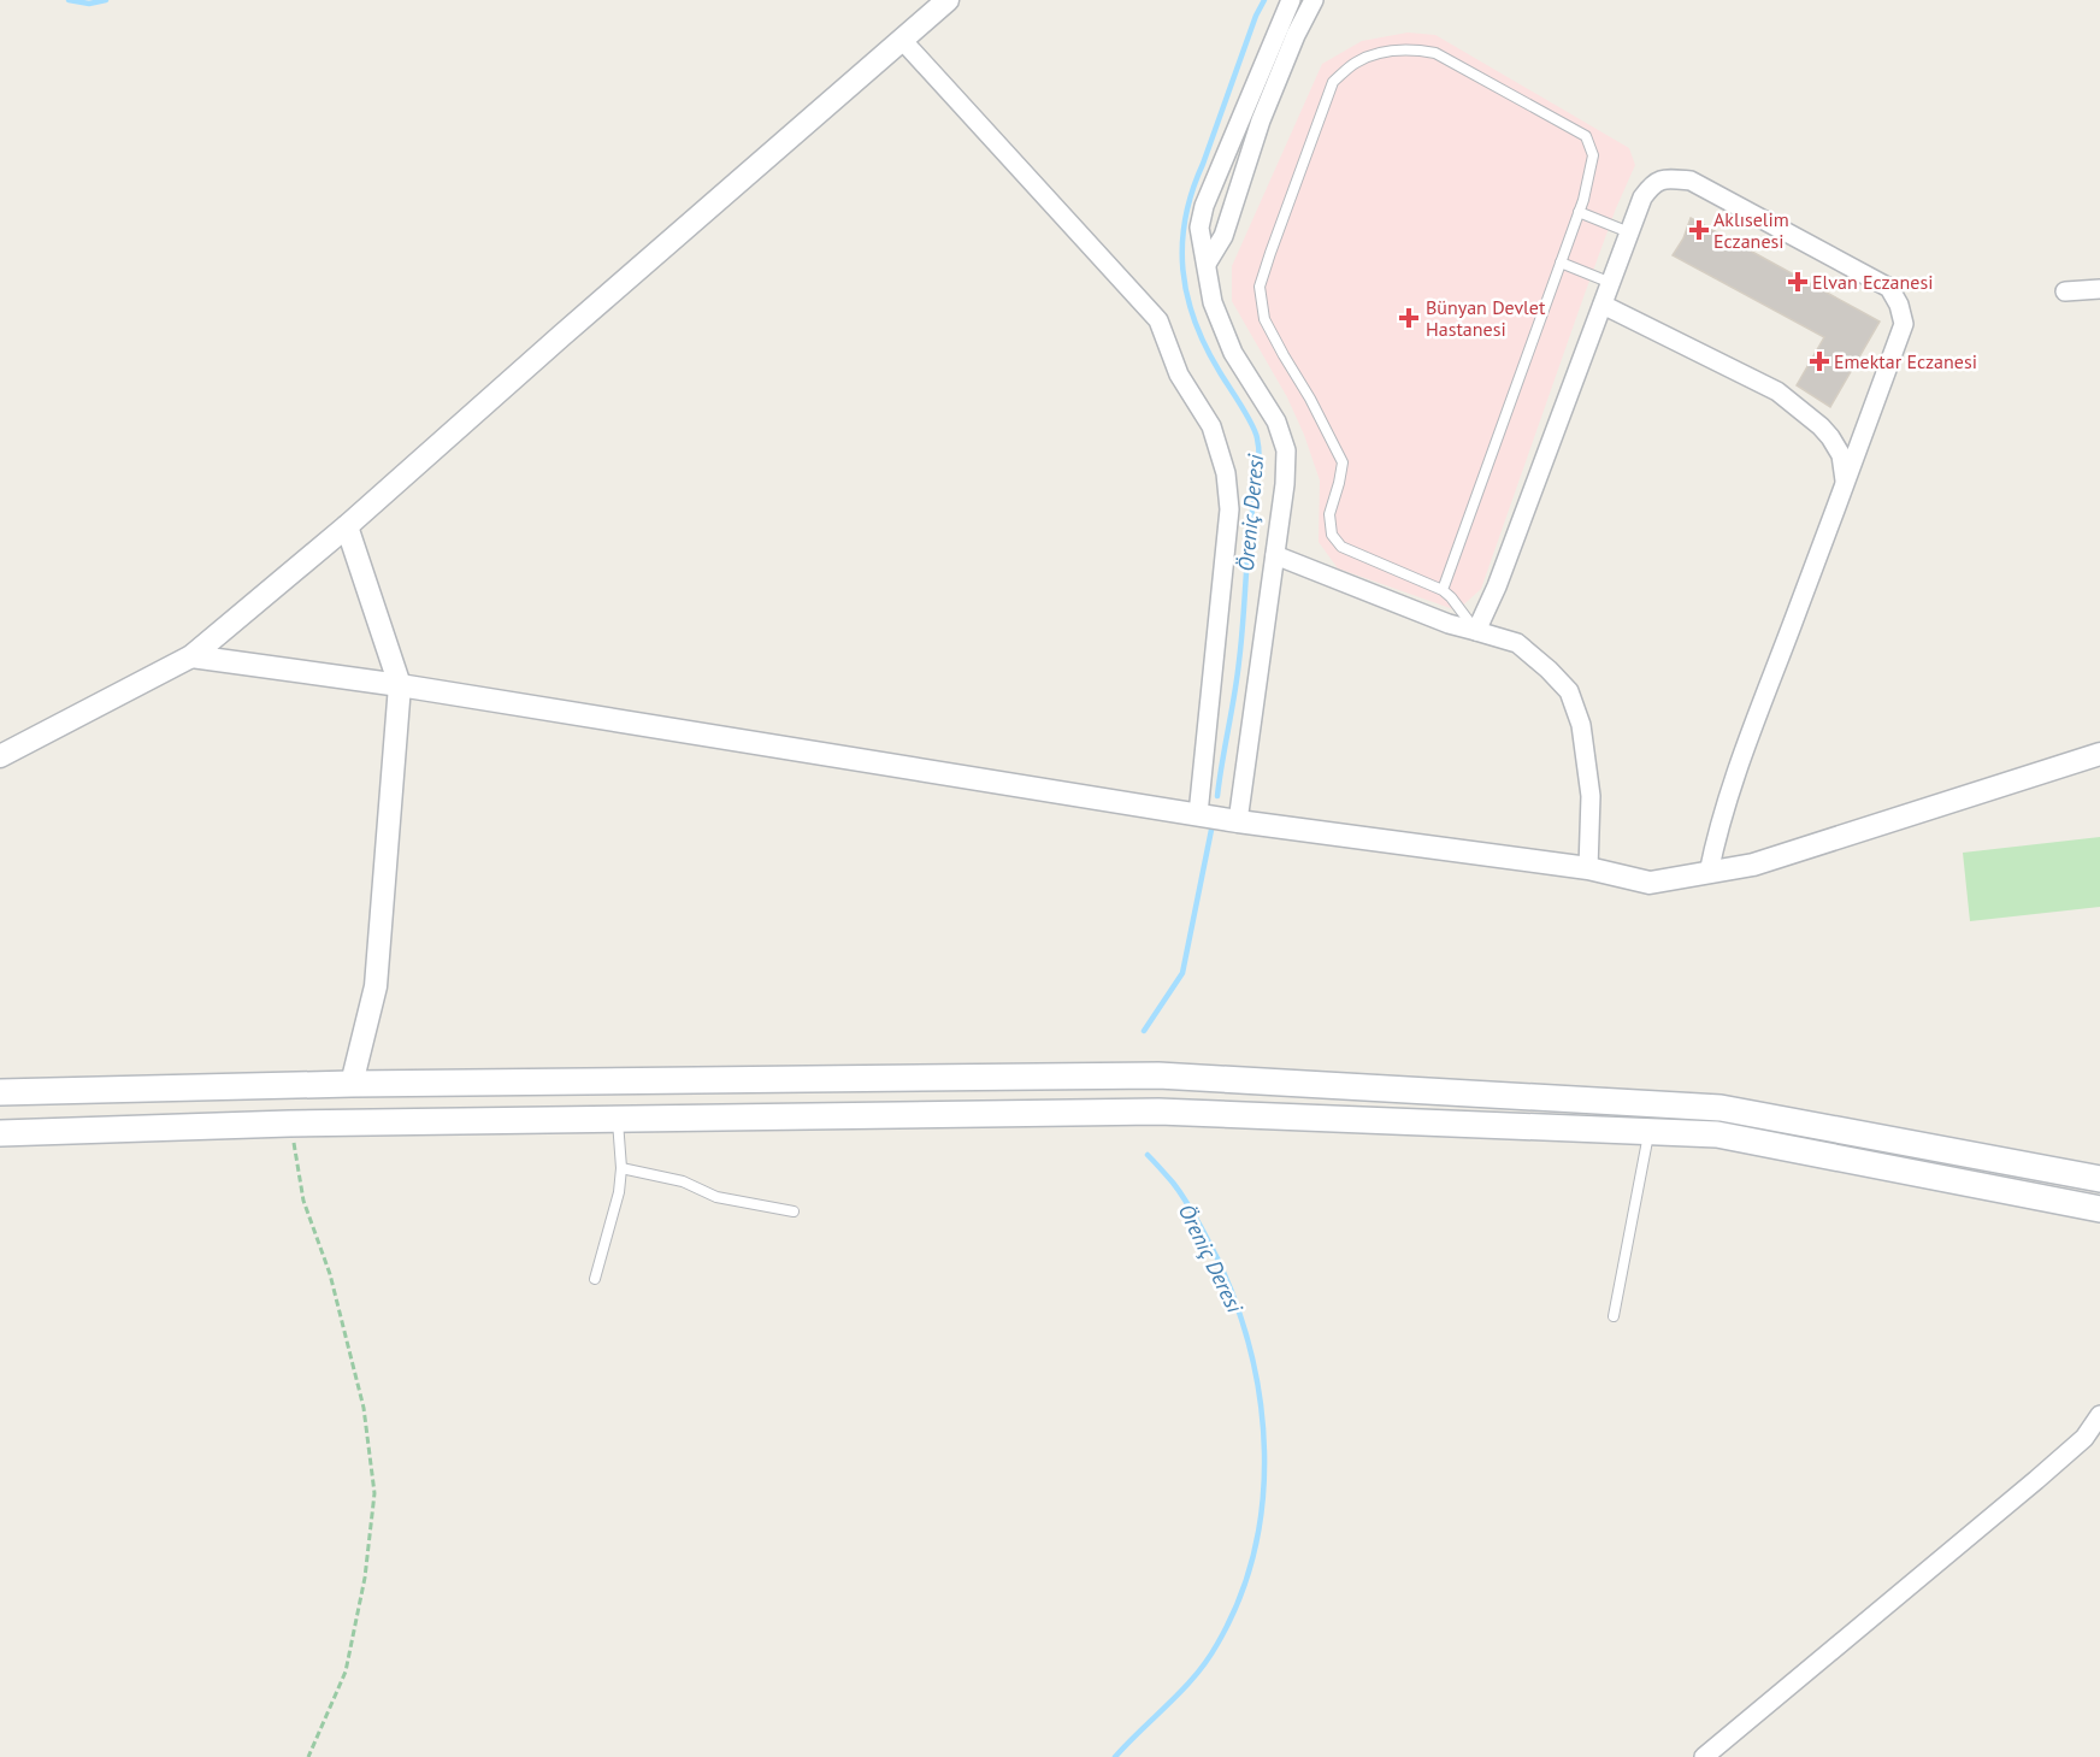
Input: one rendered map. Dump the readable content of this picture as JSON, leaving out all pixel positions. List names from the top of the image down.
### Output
{
  "water": ["Öreniç Deresi"],
  "places": {
    "health": [
      "Aklıselim Eczanesi",
      "Elvan Eczanesi",
      "Bünyan Devlet Hastanesi",
      "Emektar Eczanesi"
    ]
  }
}
